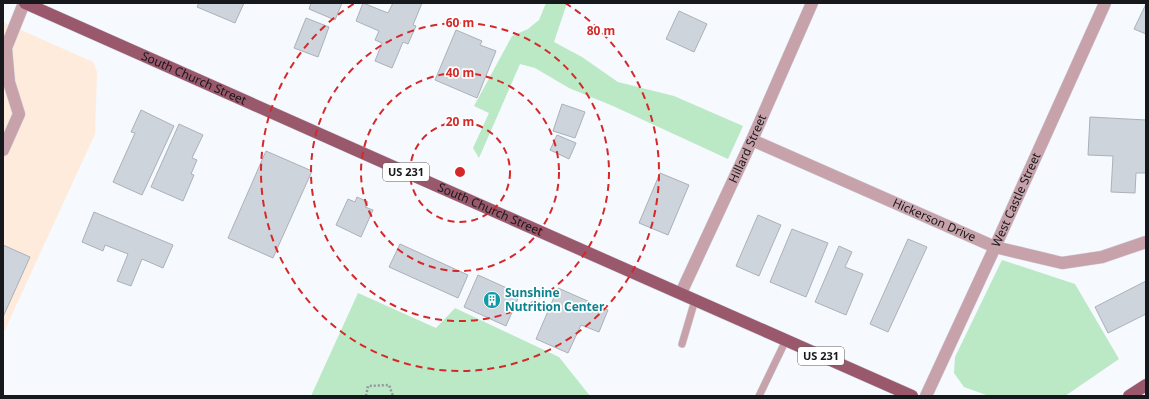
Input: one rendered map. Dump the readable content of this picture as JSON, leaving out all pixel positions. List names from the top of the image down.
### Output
{
  "streets": {
    "main road": ["South Church Street", "US 231"],
    "street": ["Hillard Street", "West Castle Street", "Hickerson Drive"]
  },
  "crossings": [
    ["South Church Street", "Hillard Street"],
    ["Hillard Street", "Hickerson Drive"],
    ["West Castle Street", "Hickerson Drive"]
  ],
  "places": {
    "building": ["Sunshine Nutrition Center"]
  },
  "rings": [
    "60 m",
    "80 m",
    "40 m",
    "20 m"
  ]
}
